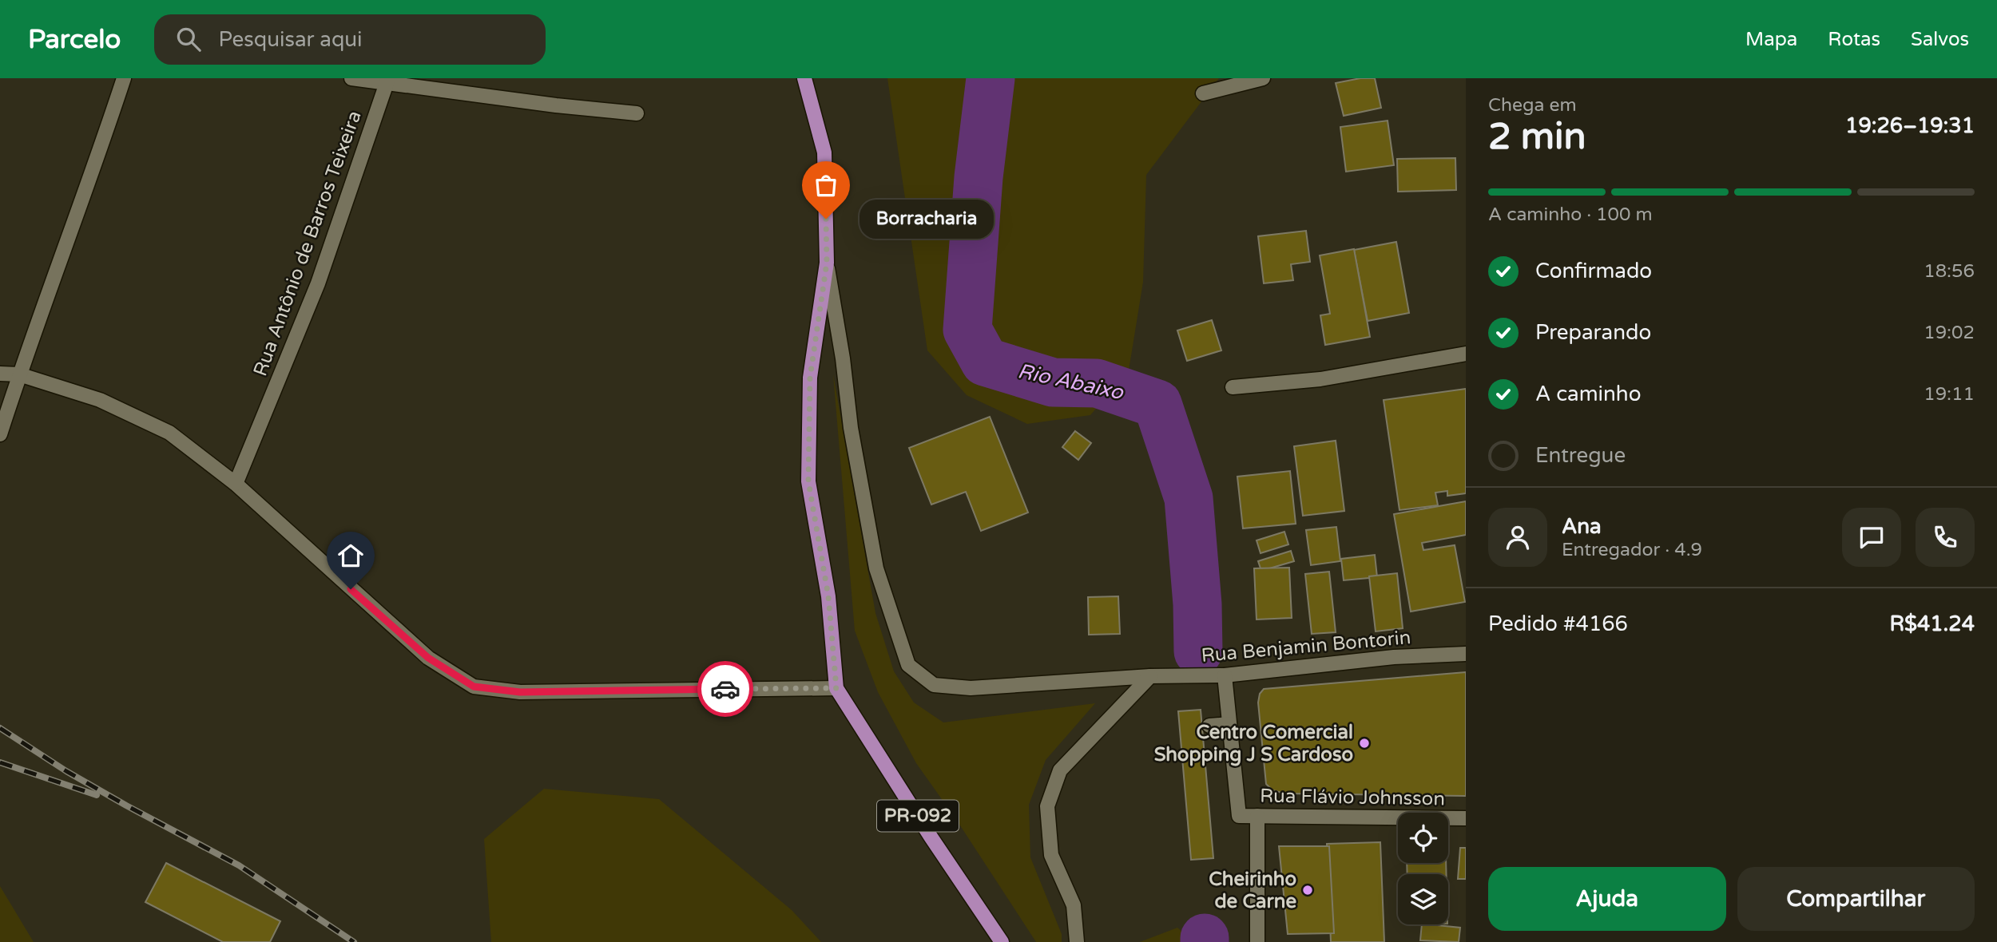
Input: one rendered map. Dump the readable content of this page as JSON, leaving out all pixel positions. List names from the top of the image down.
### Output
{
  "streets": {
    "main road": ["PR-092"],
    "street": ["Rua Antônio de Barros Teixeira", "Rua Benjamin Bontorin", "Rua Flávio Johnsson"]
  },
  "crossings": [
    ["Rua Benjamin Bontorin", "PR-092"]
  ],
  "water": ["Rio Abaixo"],
  "places": ["Borracharia", "Centro Comercial Shopping J S Cardoso", "Cheirinho de Carne"],
  "page": {
    "header": "Parcelo",
    "search": "Pesquisar aqui",
    "nav": ["Mapa", "Rotas", "Salvos"],
    "heading": ["2 min", "Chega em", "19:26–19:31"],
    "panel": [
      "Ana",
      "Entregador · 4.9",
      "Pedido #4166",
      "R$41.24"
    ],
    "bar": "A caminho · 100 m",
    "bubble": "Borracharia",
    "list": [
      ["Confirmado", "18:56"],
      ["Preparando", "19:02"],
      ["A caminho", "19:11"],
      "Entregue"
    ],
    "buttons": ["Ajuda", "Compartilhar"]
  }
}
